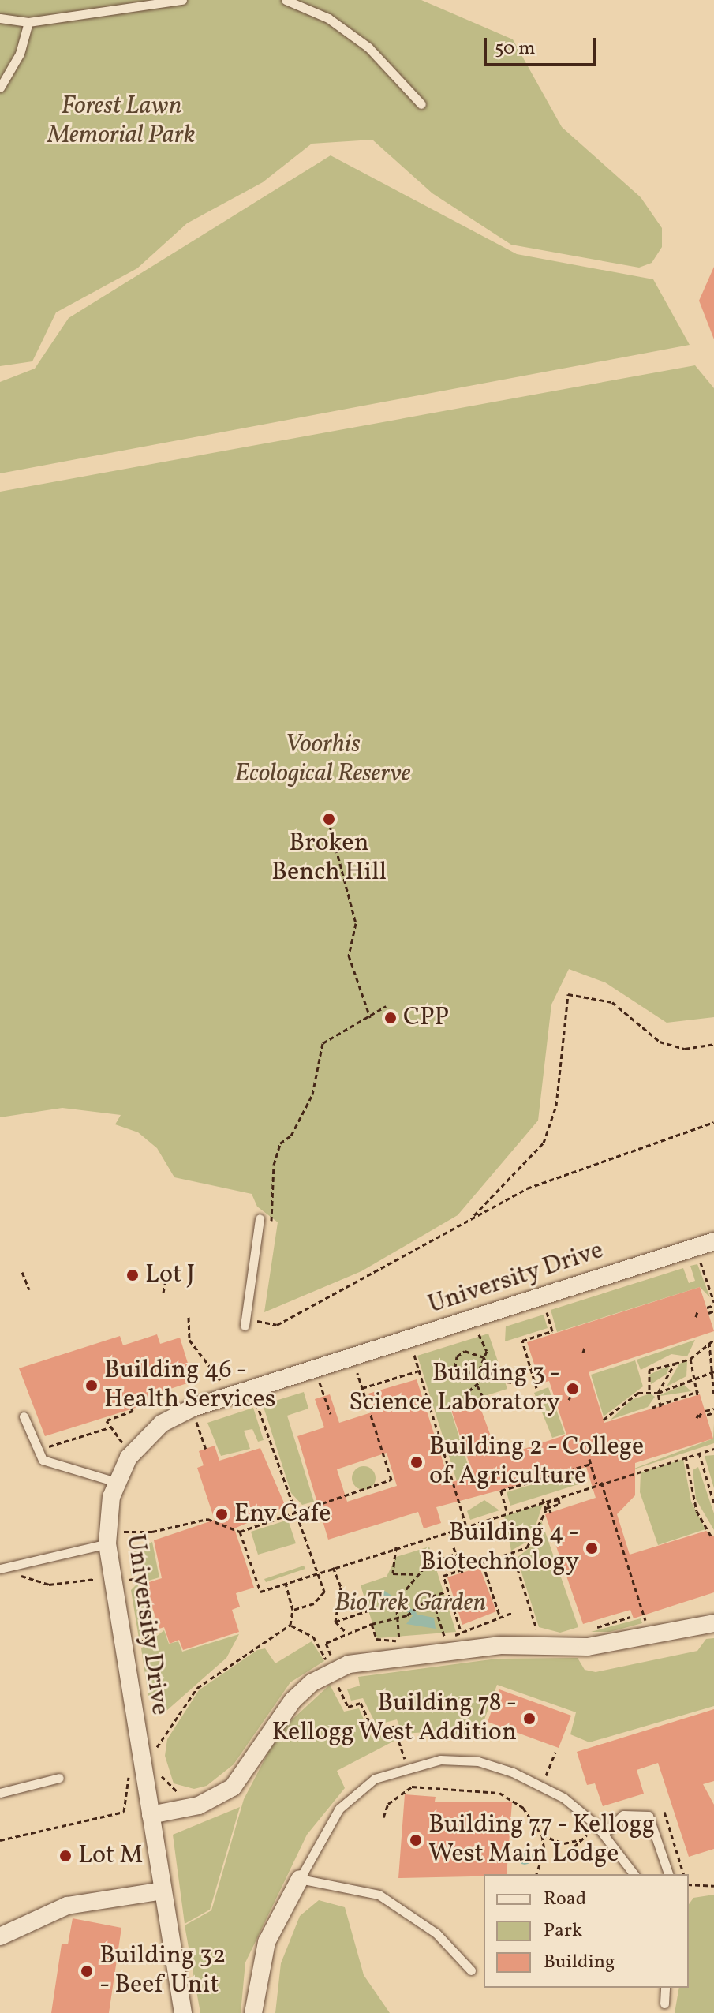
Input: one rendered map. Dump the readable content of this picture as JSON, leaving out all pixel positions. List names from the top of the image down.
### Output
{
  "streets": {
    "street": ["University Drive"]
  },
  "parks": ["Forest Lawn Memorial Park", "Voorhis Ecological Reserve", "BioTrek Garden"],
  "places": [
    "Broken Bench Hill",
    "CPP",
    "Lot J",
    "Building 46 - Health Services",
    "Building 3 - Science Laboratory",
    "Building 2 - College of Agriculture",
    "Env Cafe",
    "Building 4 - Biotechnology",
    "Building 78 - Kellogg West Addition",
    "Building 77 - Kellogg West Main Lodge",
    "Lot M",
    "Building 32 - Beef Unit"
  ],
  "legend": ["Road", "Park", "Building"],
  "scale_bar": "50 m"
}
